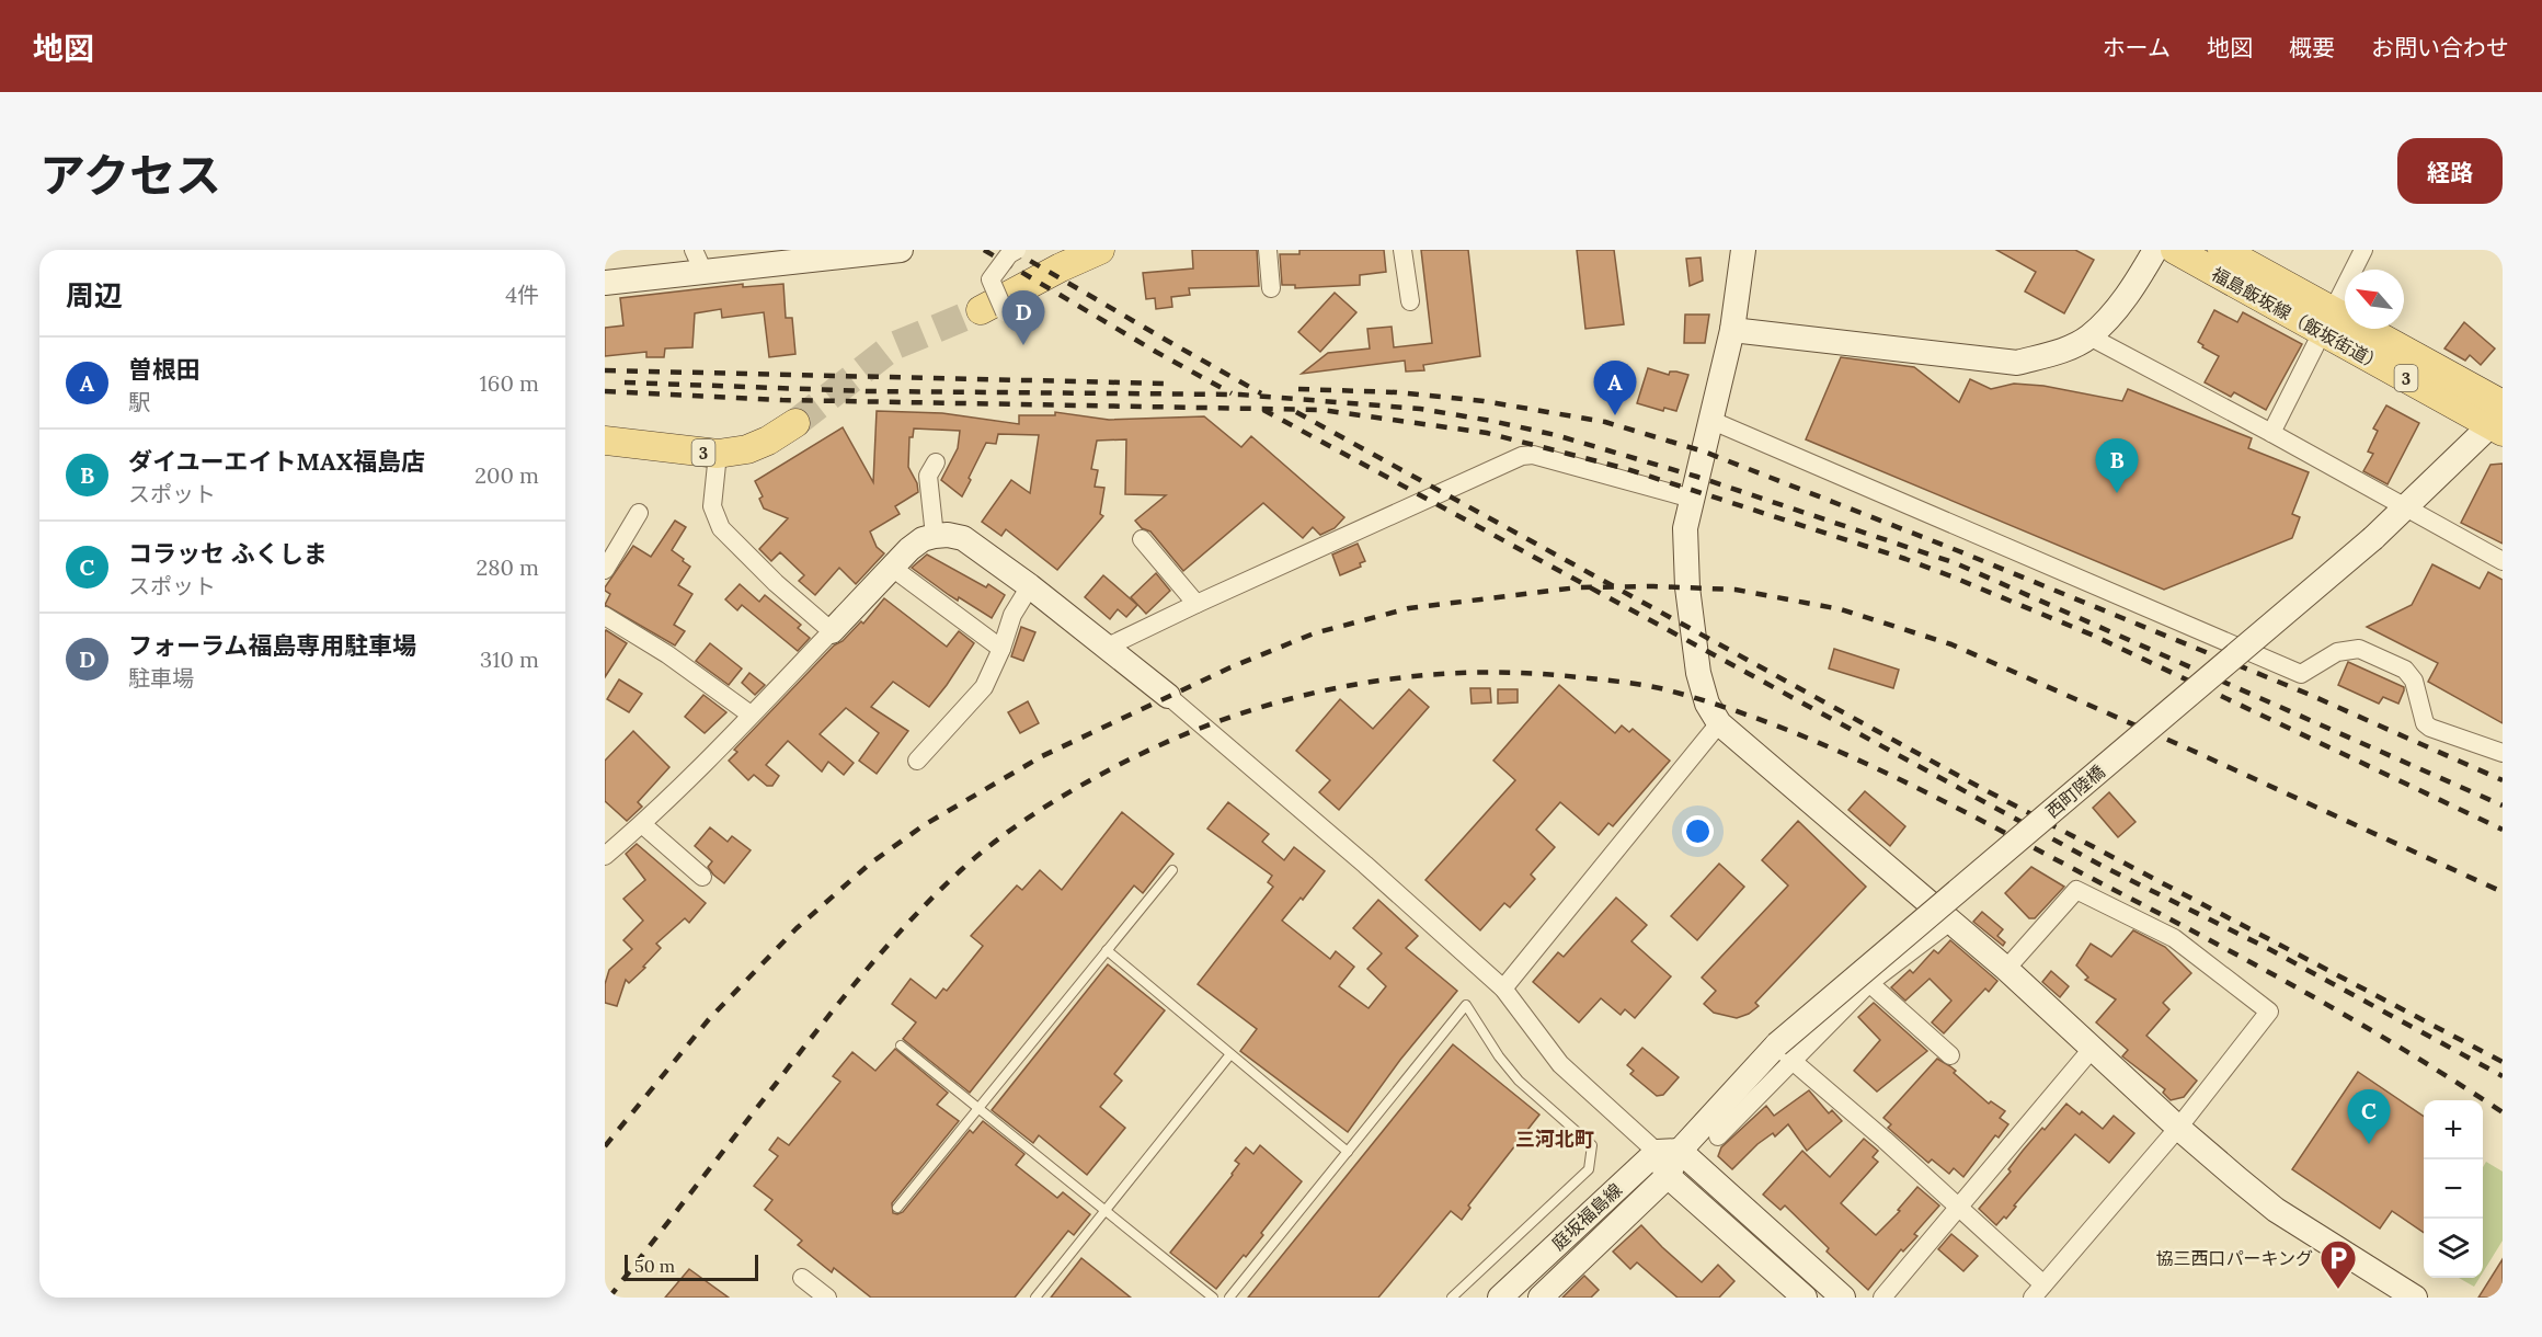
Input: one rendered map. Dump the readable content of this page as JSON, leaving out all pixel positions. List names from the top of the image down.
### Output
{
  "streets": {
    "main road": ["福島飯坂線（飯坂街道）", "3"],
    "street": ["西町陸橋", "庭坂福島線"]
  },
  "crossings": [
    ["福島飯坂線（飯坂街道）", "3"],
    ["福島飯坂線（飯坂街道）", "西町陸橋"],
    ["西町陸橋", "庭坂福島線"]
  ],
  "districts": ["三河北町"],
  "places": {
    "parking": ["協三西口パーキング"]
  },
  "scale_bar": "50 m",
  "north": "top left",
  "page": {
    "header": "地図",
    "nav": [
      "ホーム",
      "地図",
      "概要",
      "お問い合わせ"
    ],
    "title": "アクセス",
    "buttons": "経路",
    "heading": ["周辺", "4件"],
    "pins": [
      "D",
      "A",
      "B",
      "C"
    ],
    "list": [
      {
        "mark": "A",
        "name": "曽根田",
        "note": "駅",
        "value": "160 m"
      },
      {
        "mark": "B",
        "name": "ダイユーエイトMAX福島店",
        "note": "スポット",
        "value": "200 m"
      },
      {
        "mark": "C",
        "name": "コラッセ ふくしま",
        "note": "スポット",
        "value": "280 m"
      },
      {
        "mark": "D",
        "name": "フォーラム福島専用駐車場",
        "note": "駐車場",
        "value": "310 m"
      }
    ],
    "map_buttons": ["+", "−"],
    "scale": "50 m"
  }
}
